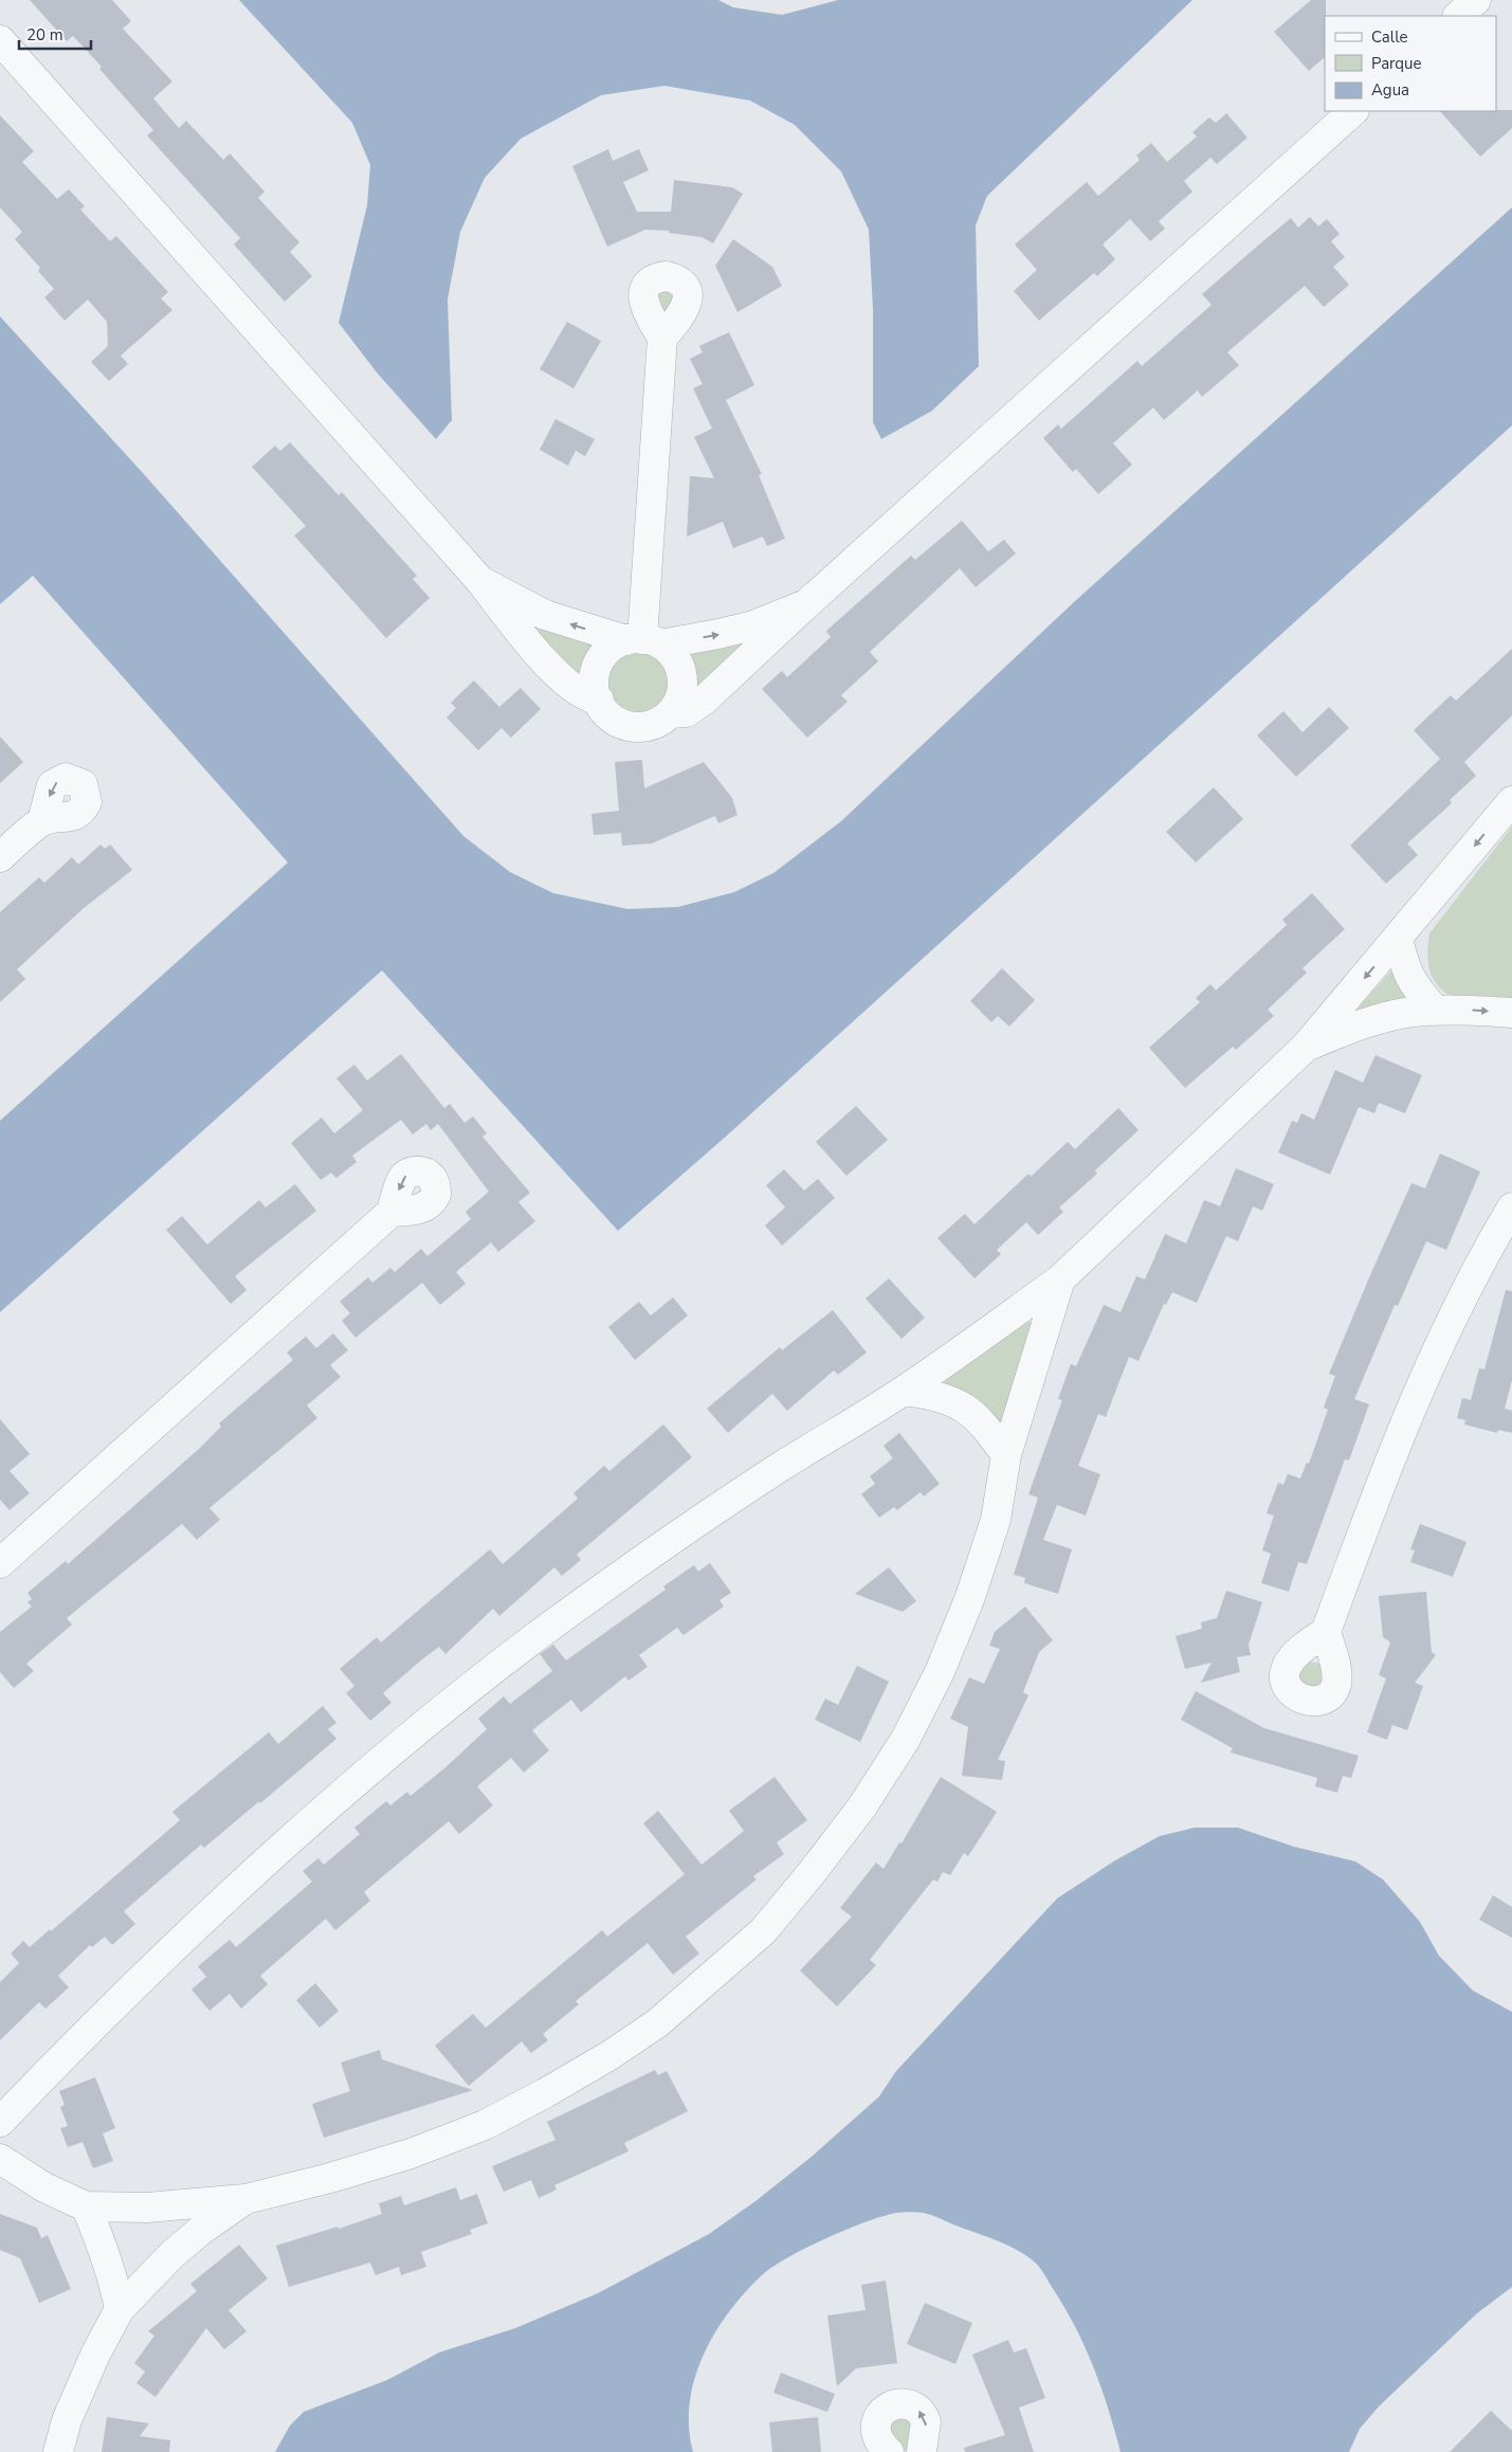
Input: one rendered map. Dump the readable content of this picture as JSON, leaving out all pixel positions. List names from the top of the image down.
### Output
{
  "legend": ["Calle", "Parque", "Agua"],
  "scale_bar": "20 m"
}
